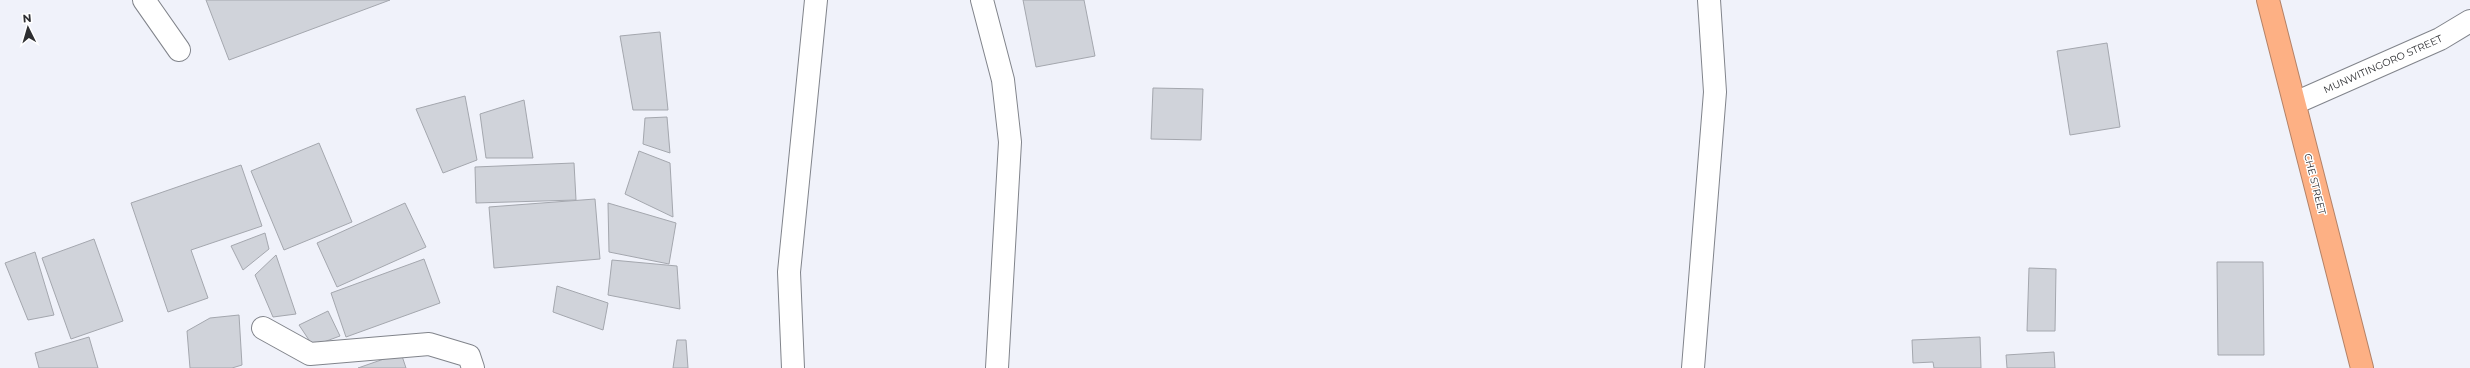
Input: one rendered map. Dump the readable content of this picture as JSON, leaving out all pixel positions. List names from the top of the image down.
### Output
{
  "streets": {
    "highway": ["CHE STREET"],
    "street": ["MUNWITINGORO STREET"]
  },
  "crossings": [
    ["MUNWITINGORO STREET", "CHE STREET"]
  ],
  "north": "top"
}
